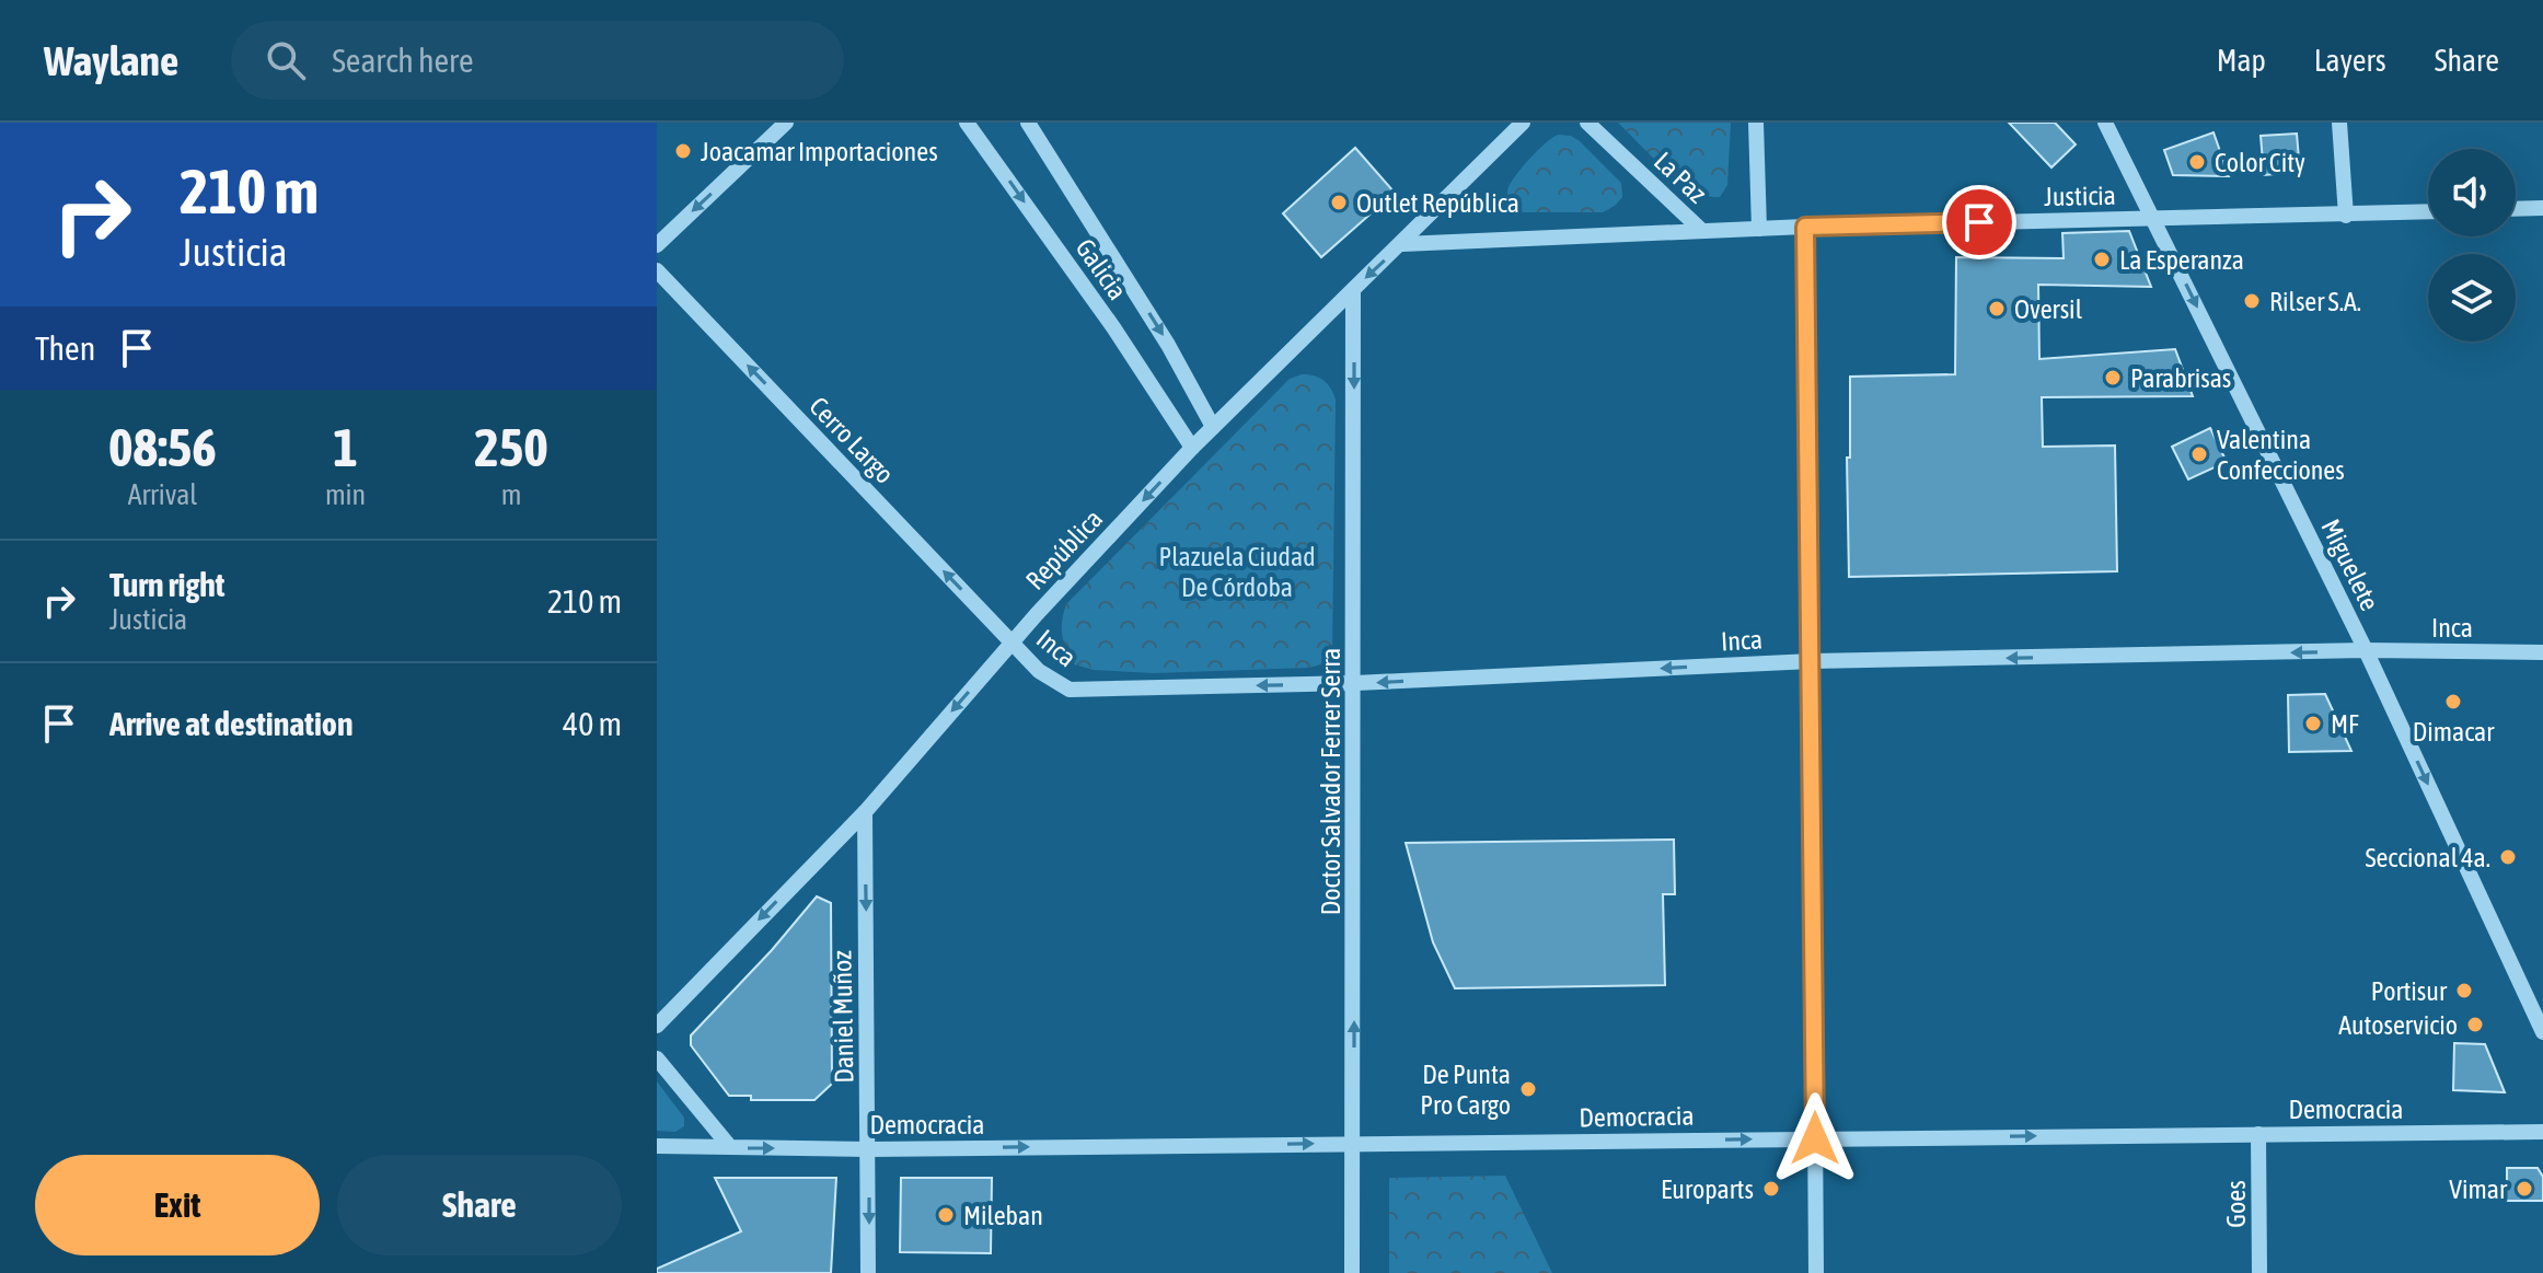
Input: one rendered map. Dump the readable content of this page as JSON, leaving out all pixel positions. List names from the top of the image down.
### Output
{
  "streets": {
    "street": [
      "La Paz",
      "Justicia",
      "Galicia",
      "Cerro Largo",
      "República",
      "Miguelete",
      "Inca",
      "Doctor Salvador Ferrer Serra",
      "Daniel Muñoz",
      "Democracia",
      "Goes"
    ]
  },
  "crossings": [
    ["La Paz", "Justicia"],
    ["Justicia", "República"],
    ["Justicia", "Miguelete"],
    ["Galicia", "República"],
    ["Cerro Largo", "República"],
    ["Cerro Largo", "Inca"],
    ["República", "Inca"],
    ["República", "Doctor Salvador Ferrer Serra"],
    ["República", "Daniel Muñoz"],
    ["Miguelete", "Inca"],
    ["Inca", "Doctor Salvador Ferrer Serra"],
    ["Doctor Salvador Ferrer Serra", "Democracia"],
    ["Daniel Muñoz", "Democracia"],
    ["Democracia", "Goes"]
  ],
  "one_way": [
    "Galicia",
    "Cerro Largo",
    "República",
    "Miguelete",
    "Inca",
    "Daniel Muñoz",
    "Democracia"
  ],
  "parks": ["Plazuela Ciudad De Córdoba"],
  "places": [
    "Joacamar Importaciones",
    "Color City",
    "Outlet República",
    "La Esperanza",
    "Rilser S.A.",
    "Oversil",
    "Parabrisas",
    "Valentina Confecciones",
    "Dimacar",
    "MF",
    "Seccional 4a.",
    "Portisur",
    "Autoservicio",
    "De Punta Pro Cargo",
    "Europarts",
    "Vimar",
    "Mileban"
  ],
  "page": {
    "header": "Waylane",
    "search": "Search here",
    "nav": ["Map", "Layers", "Share"],
    "turn": ["210 m", "Justicia"],
    "then": "Then",
    "eta": [
      "08:56",
      "Arrival",
      "1",
      "min",
      "250",
      "m"
    ],
    "list": [
      {
        "name": "Turn right",
        "note": "Justicia",
        "value": "210 m"
      },
      {
        "name": "Arrive at destination",
        "value": "40 m"
      }
    ],
    "buttons": ["Exit", "Share"]
  }
}
